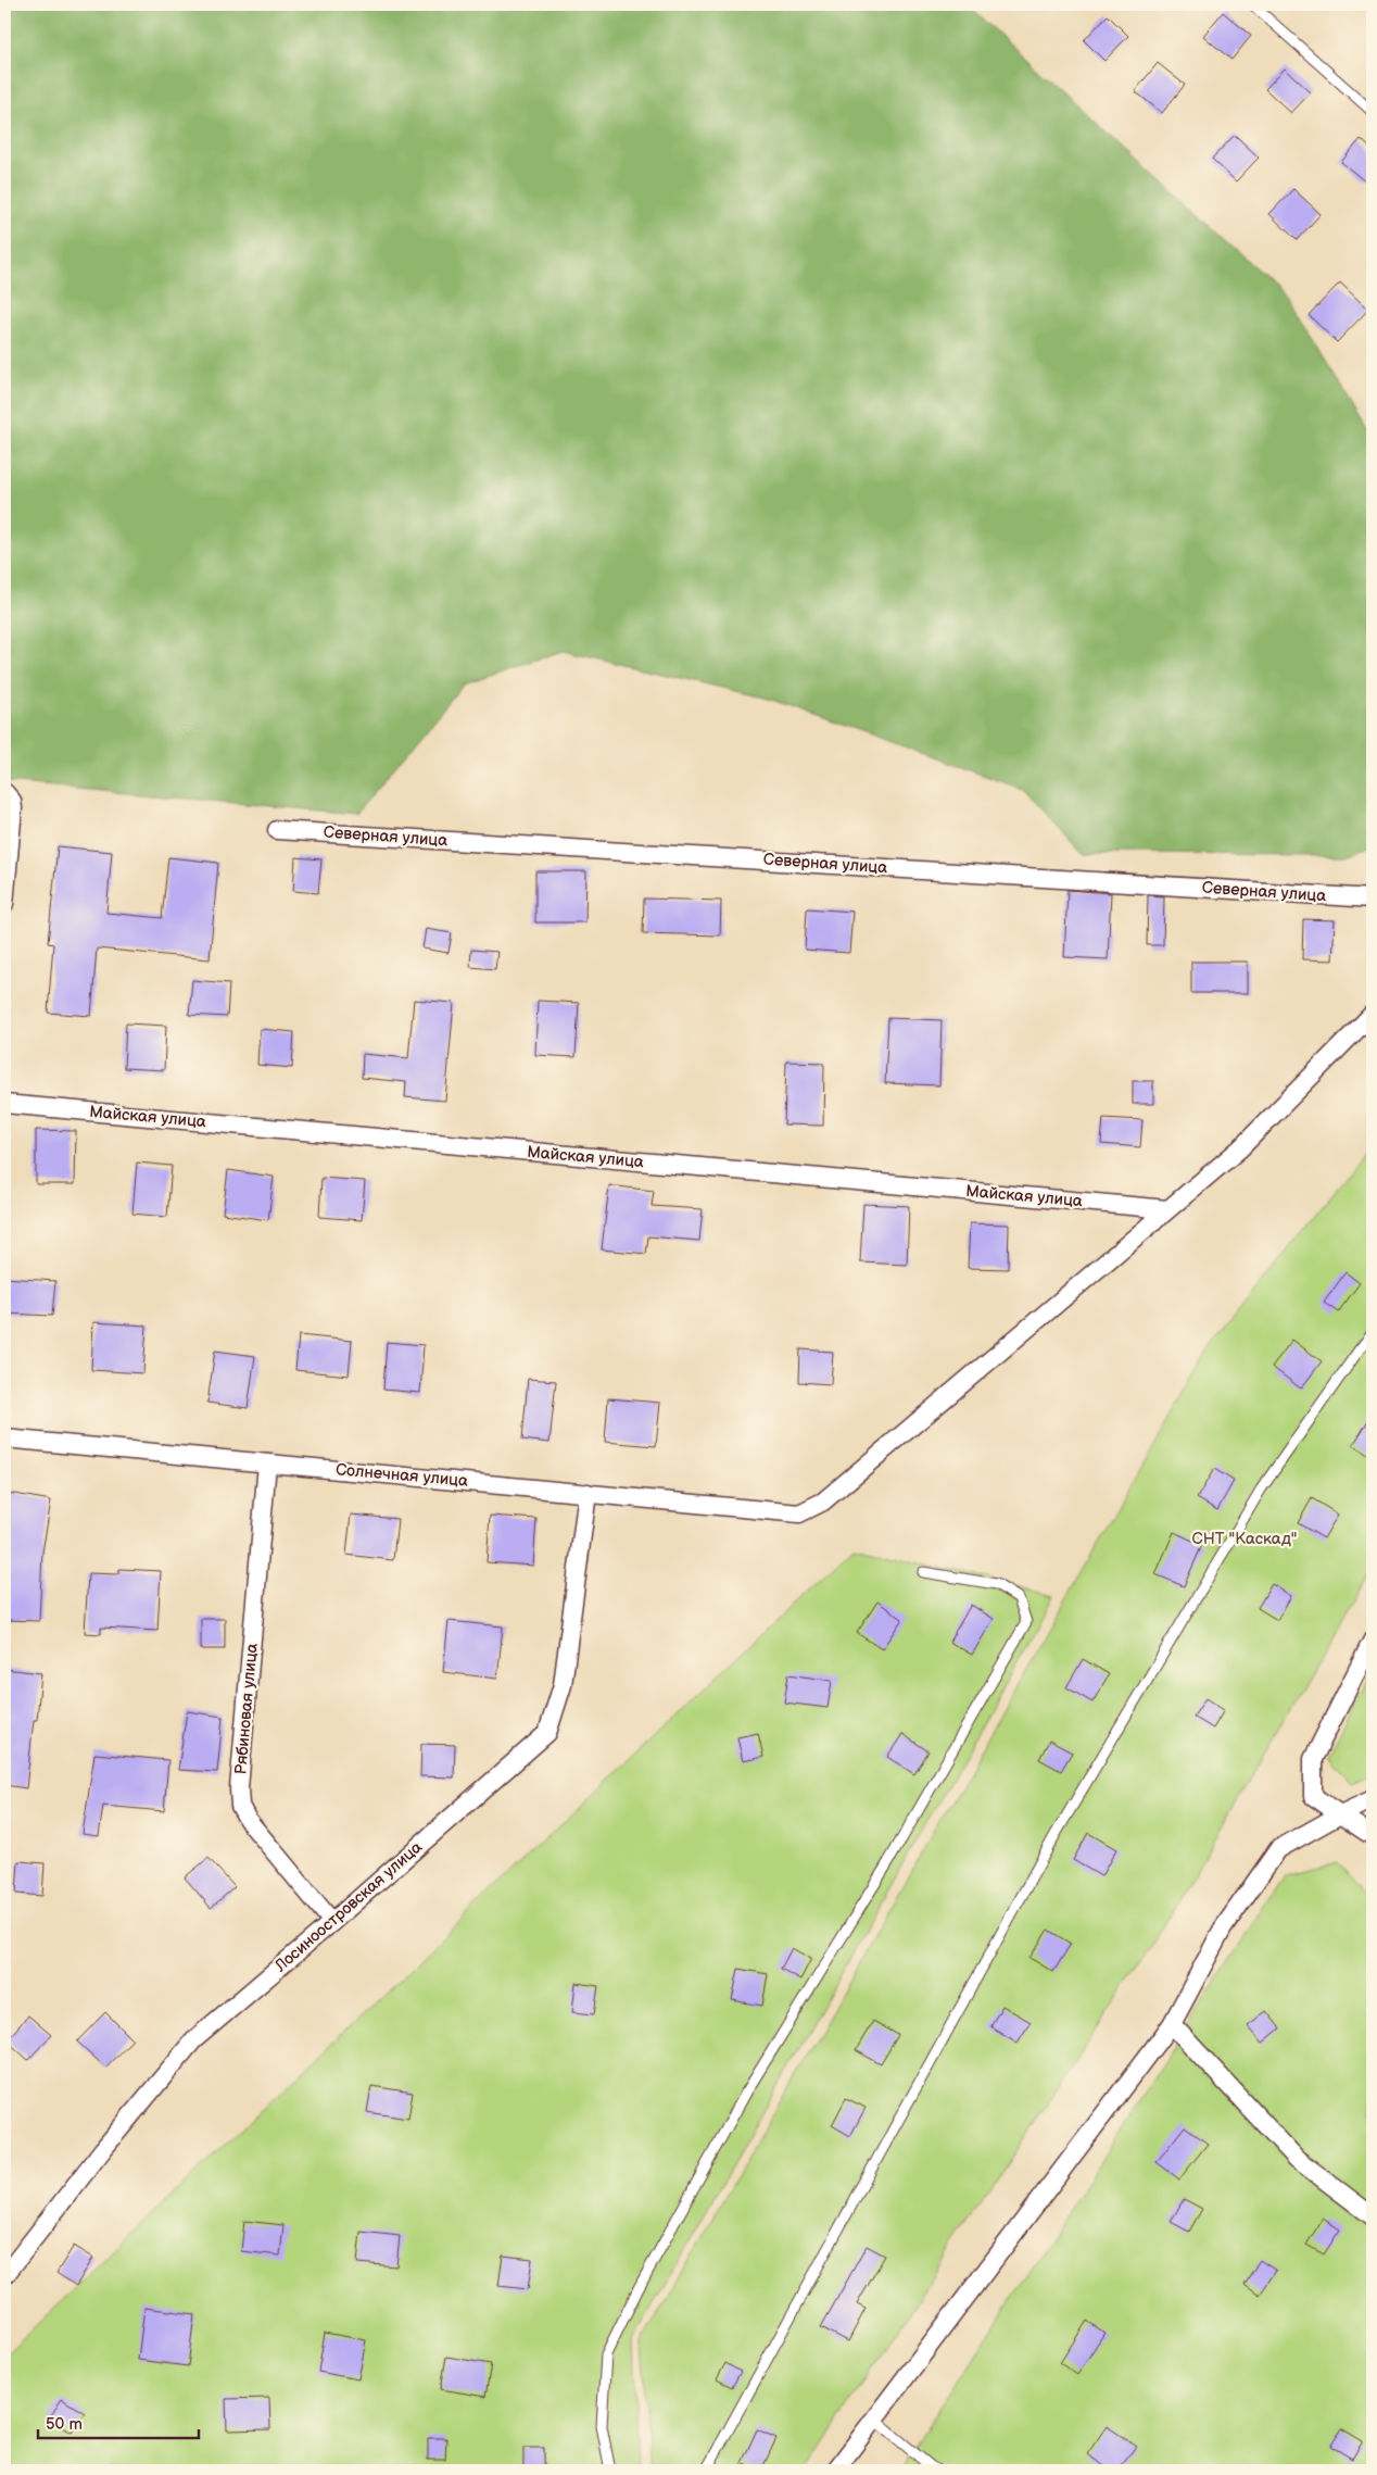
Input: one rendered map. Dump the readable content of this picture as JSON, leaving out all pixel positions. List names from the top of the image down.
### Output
{
  "streets": {
    "street": [
      "Северная улица",
      "Майская улица",
      "Солнечная улица",
      "Рябиновая улица",
      "Лосиноостровская улица"
    ]
  },
  "crossings": [
    ["Майская улица", "Солнечная улица"],
    ["Солнечная улица", "Рябиновая улица"],
    ["Солнечная улица", "Лосиноостровская улица"],
    ["Рябиновая улица", "Лосиноостровская улица"]
  ],
  "parks": ["СНТ \"Каскад\""],
  "scale_bar": "50 m"
}
